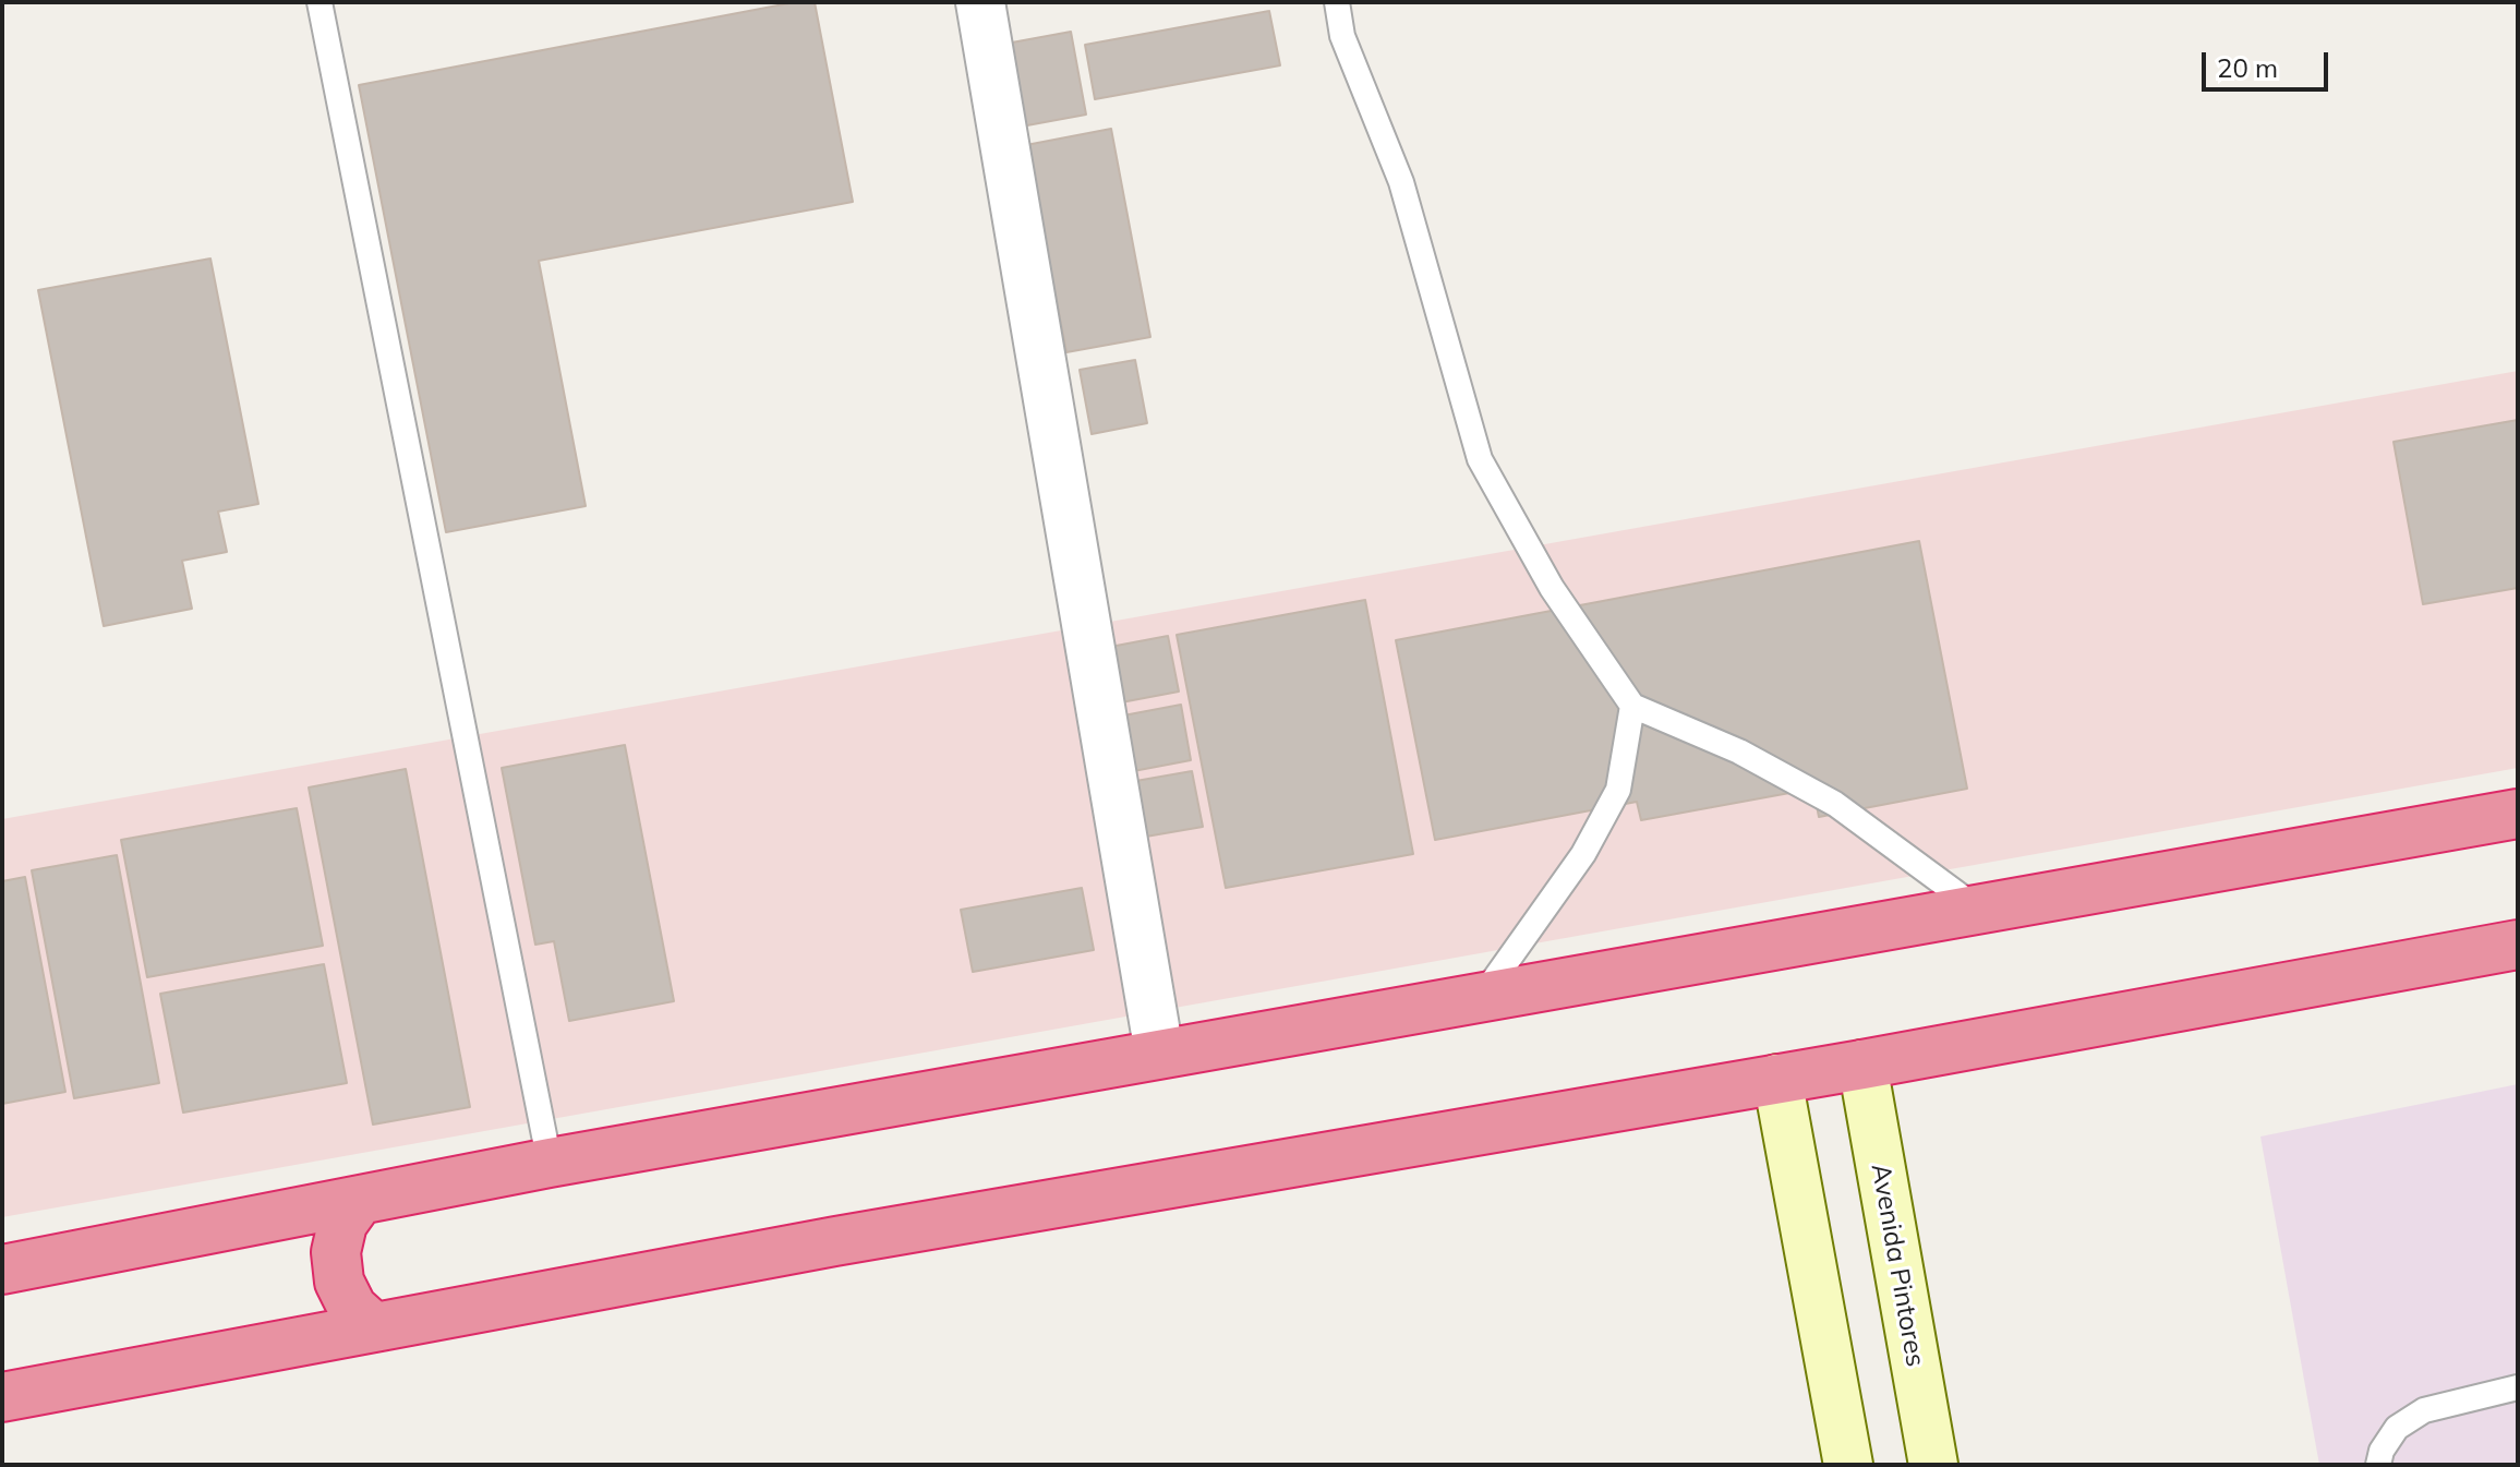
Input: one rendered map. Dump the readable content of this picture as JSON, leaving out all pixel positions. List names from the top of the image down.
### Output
{
  "streets": {
    "street": ["Avenida Pintores"]
  },
  "scale_bar": "20 m"
}
